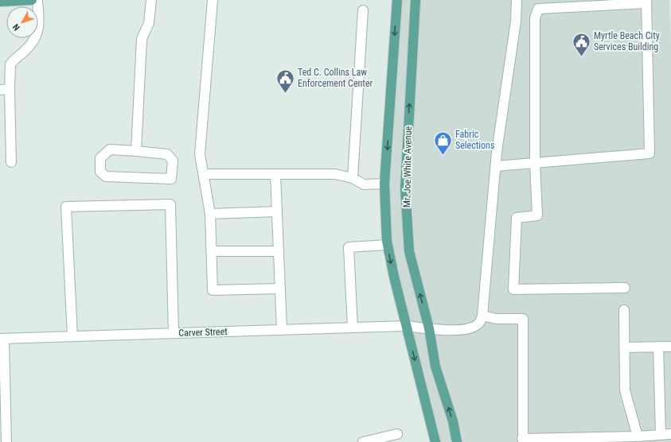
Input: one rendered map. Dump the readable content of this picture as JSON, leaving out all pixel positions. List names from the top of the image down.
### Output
{
  "streets": {
    "main road": ["Mr. Joe White Avenue"],
    "street": ["Carver Street"]
  },
  "crossings": [
    ["Mr. Joe White Avenue", "Carver Street"]
  ],
  "places": {
    "public building": ["Myrtle Beach City Services Building", "Ted C. Collins Law Enforcement Center"],
    "shop": ["Fabric Selections"]
  },
  "north": "bottom left"
}
